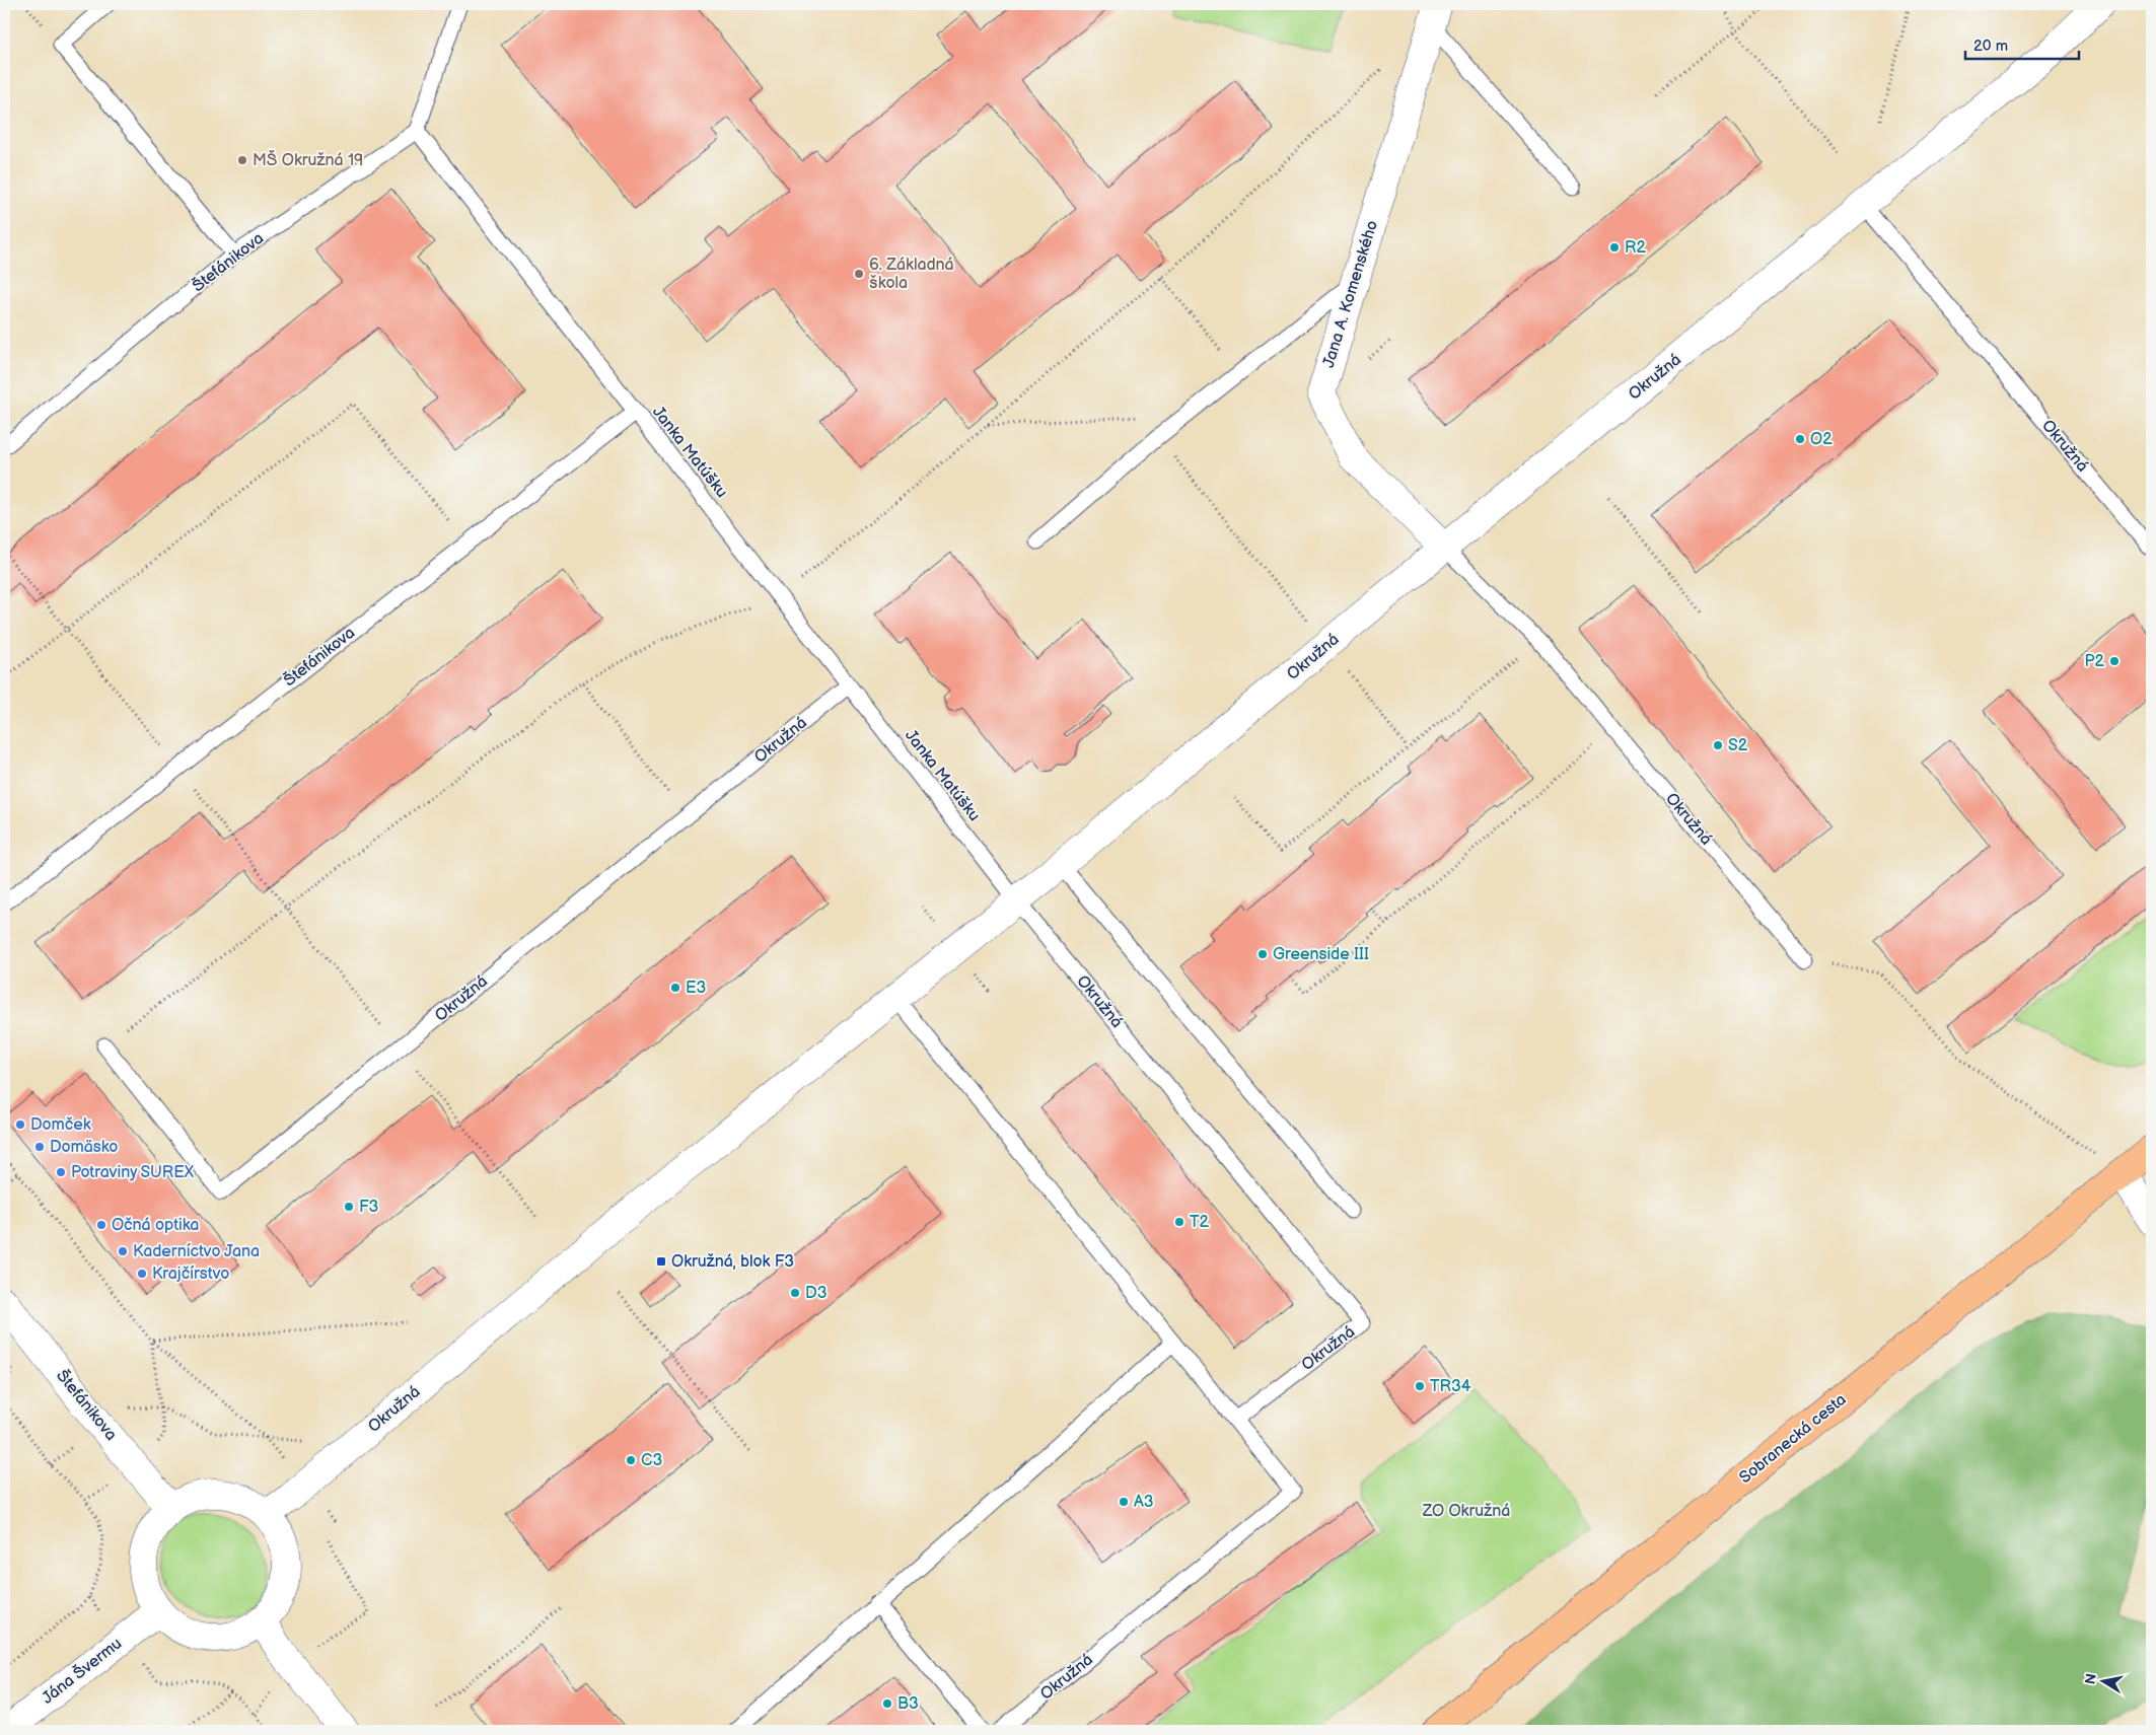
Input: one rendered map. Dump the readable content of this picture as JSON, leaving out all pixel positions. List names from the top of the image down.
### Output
{
  "streets": {
    "main road": ["Sobranecká cesta"],
    "street": [
      "Štefánikova",
      "Jana A. Komenského",
      "Okružná",
      "Jána Švermu"
    ],
    "lane": ["Janka Matúšku"]
  },
  "crossings": [
    ["Štefánikova", "Okružná"],
    ["Štefánikova", "Janka Matúšku"],
    ["Štefánikova", "Jána Švermu"],
    ["Jana A. Komenského", "Okružná"],
    ["Okružná", "Janka Matúšku"],
    ["Okružná", "Jána Švermu"]
  ],
  "parks": ["ZO Okružná"],
  "places": {
    "other": [
      "MŠ Okružná 19",
      "R2",
      "6. Základná škola",
      "O2",
      "P2",
      "S2",
      "Greenside III",
      "E3",
      "Domček",
      "Domäsko",
      "Potraviny SUREX",
      "F3",
      "T2",
      "Očná optika",
      "Kaderníctvo Jana",
      "Krajčírstvo",
      "D3",
      "TR34",
      "C3",
      "A3",
      "B3"
    ],
    "transit": ["Okružná, blok F3"]
  },
  "scale_bar": "20 m",
  "north": "left"
}
